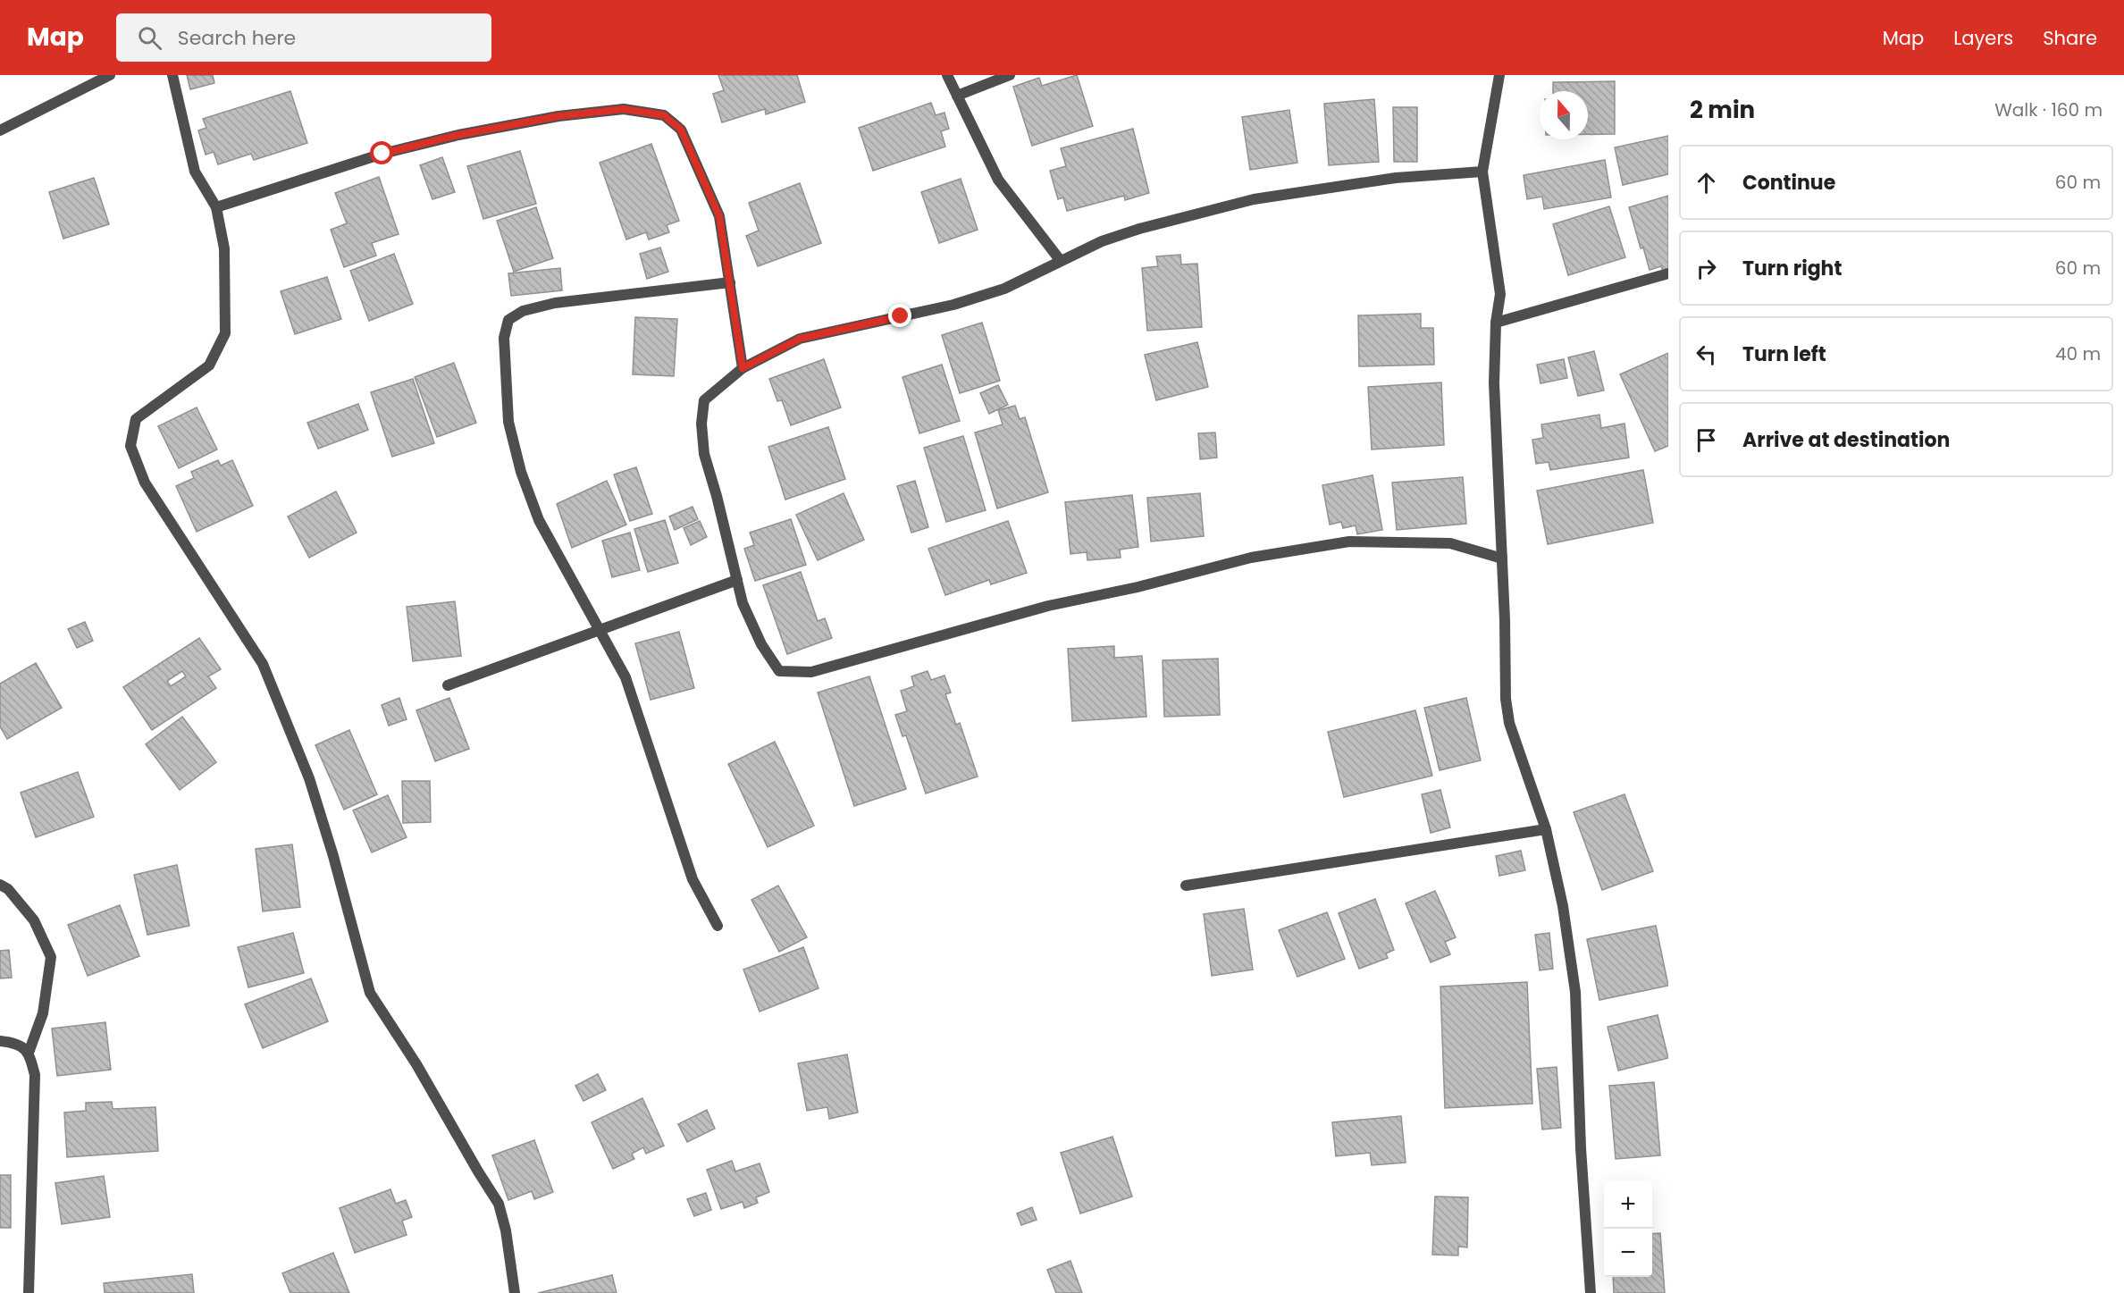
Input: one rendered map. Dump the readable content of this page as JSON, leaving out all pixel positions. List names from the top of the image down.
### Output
{
  "north": "top",
  "page": {
    "header": "Map",
    "search": "Search here",
    "nav": ["Map", "Layers", "Share"],
    "heading": ["2 min", "Walk · 160 m"],
    "list": [
      ["Continue", "60 m"],
      ["Turn right", "60 m"],
      ["Turn left", "40 m"],
      "Arrive at destination"
    ],
    "map_buttons": ["+", "−"]
  }
}
